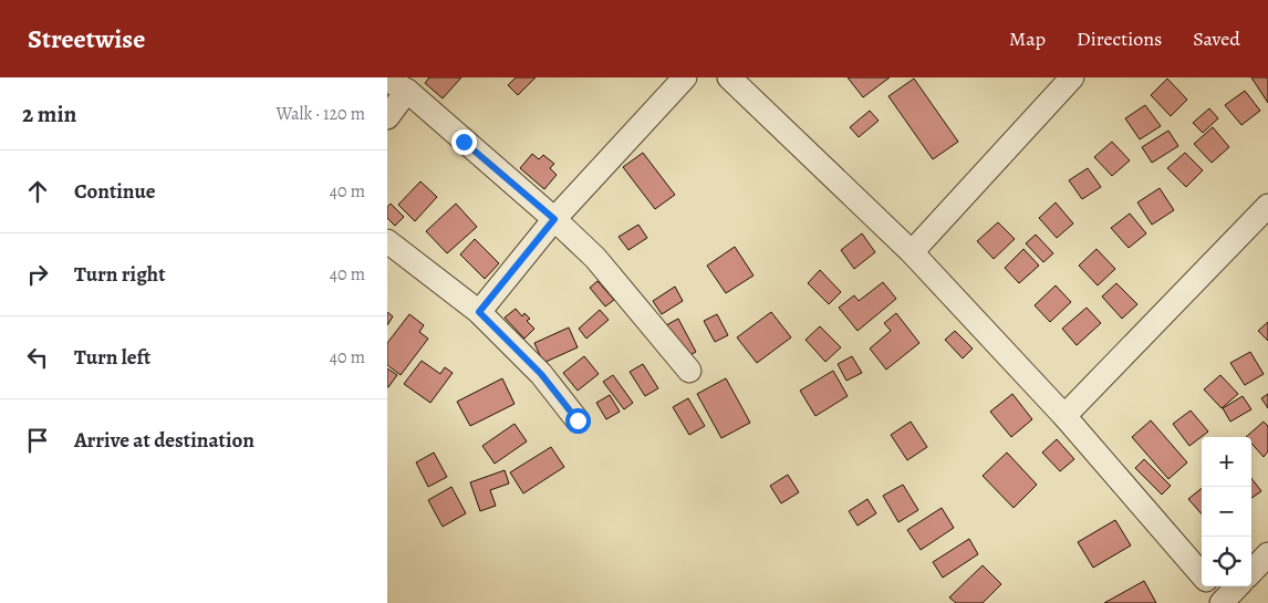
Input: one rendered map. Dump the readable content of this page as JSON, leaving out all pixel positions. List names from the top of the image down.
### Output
{
  "page": {
    "header": "Streetwise",
    "nav": ["Map", "Directions", "Saved"],
    "heading": ["2 min", "Walk · 120 m"],
    "list": [
      ["Continue", "40 m"],
      ["Turn right", "40 m"],
      ["Turn left", "40 m"],
      "Arrive at destination"
    ],
    "map_buttons": ["+", "−"]
  }
}
